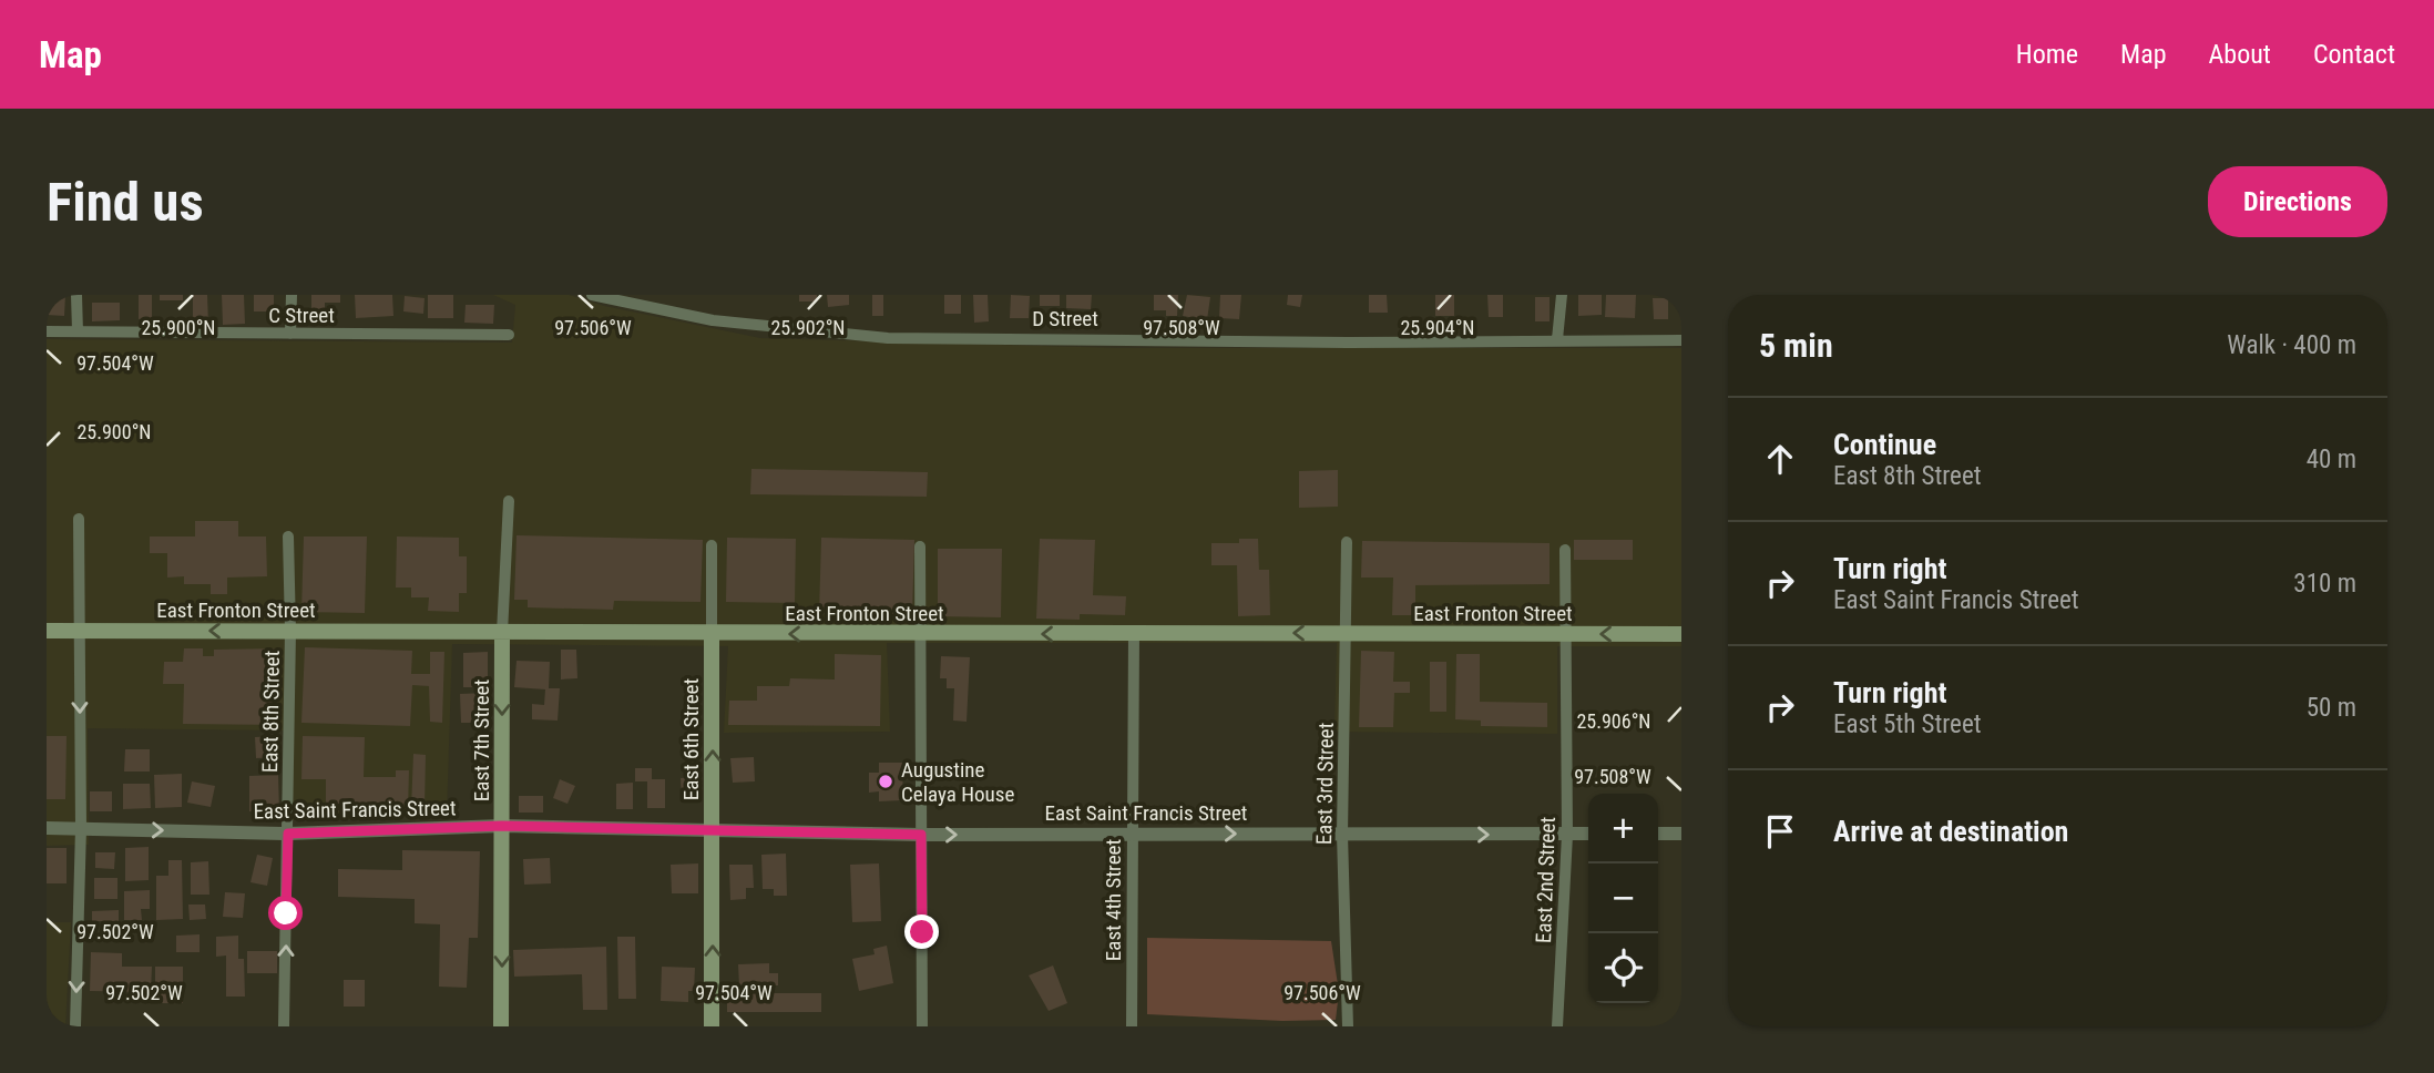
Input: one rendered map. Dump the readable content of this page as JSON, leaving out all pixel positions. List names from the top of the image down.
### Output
{
  "streets": {
    "main road": ["East Fronton Street", "East 6th Street", "East 7th Street"],
    "street": [
      "C Street",
      "D Street",
      "East 8th Street",
      "East 3rd Street",
      "East Saint Francis Street",
      "East 2nd Street",
      "East 4th Street"
    ]
  },
  "crossings": [
    ["East Fronton Street", "East 8th Street"],
    ["East Fronton Street", "East 6th Street"],
    ["East Fronton Street", "East 7th Street"],
    ["East Fronton Street", "East 3rd Street"],
    ["East Fronton Street", "East 2nd Street"],
    ["East Fronton Street", "East 4th Street"],
    ["East 8th Street", "East Saint Francis Street"],
    ["East 6th Street", "East Saint Francis Street"],
    ["East 7th Street", "East Saint Francis Street"],
    ["East 3rd Street", "East Saint Francis Street"],
    ["East Saint Francis Street", "East 2nd Street"],
    ["East Saint Francis Street", "East 4th Street"]
  ],
  "one_way": [
    "East Fronton Street",
    "East 8th Street",
    "East 6th Street",
    "East 7th Street",
    "East Saint Francis Street"
  ],
  "places": ["Augustine Celaya House"],
  "page": {
    "header": "Map",
    "nav": [
      "Home",
      "Map",
      "About",
      "Contact"
    ],
    "buttons": "Directions",
    "title": "Find us",
    "heading": ["5 min", "Walk · 400 m"],
    "list": [
      ["Continue", "East 8th Street", "40 m"],
      ["Turn right", "East Saint Francis Street", "310 m"],
      ["Turn right", "East 5th Street", "50 m"],
      "Arrive at destination"
    ],
    "map_buttons": ["+", "−"]
  },
  "coordinates": [
    "97.506°W",
    "97.508°W",
    "25.900°N",
    "25.902°N",
    "25.904°N",
    "97.504°W",
    "25.906°N",
    "97.502°W"
  ]
}
